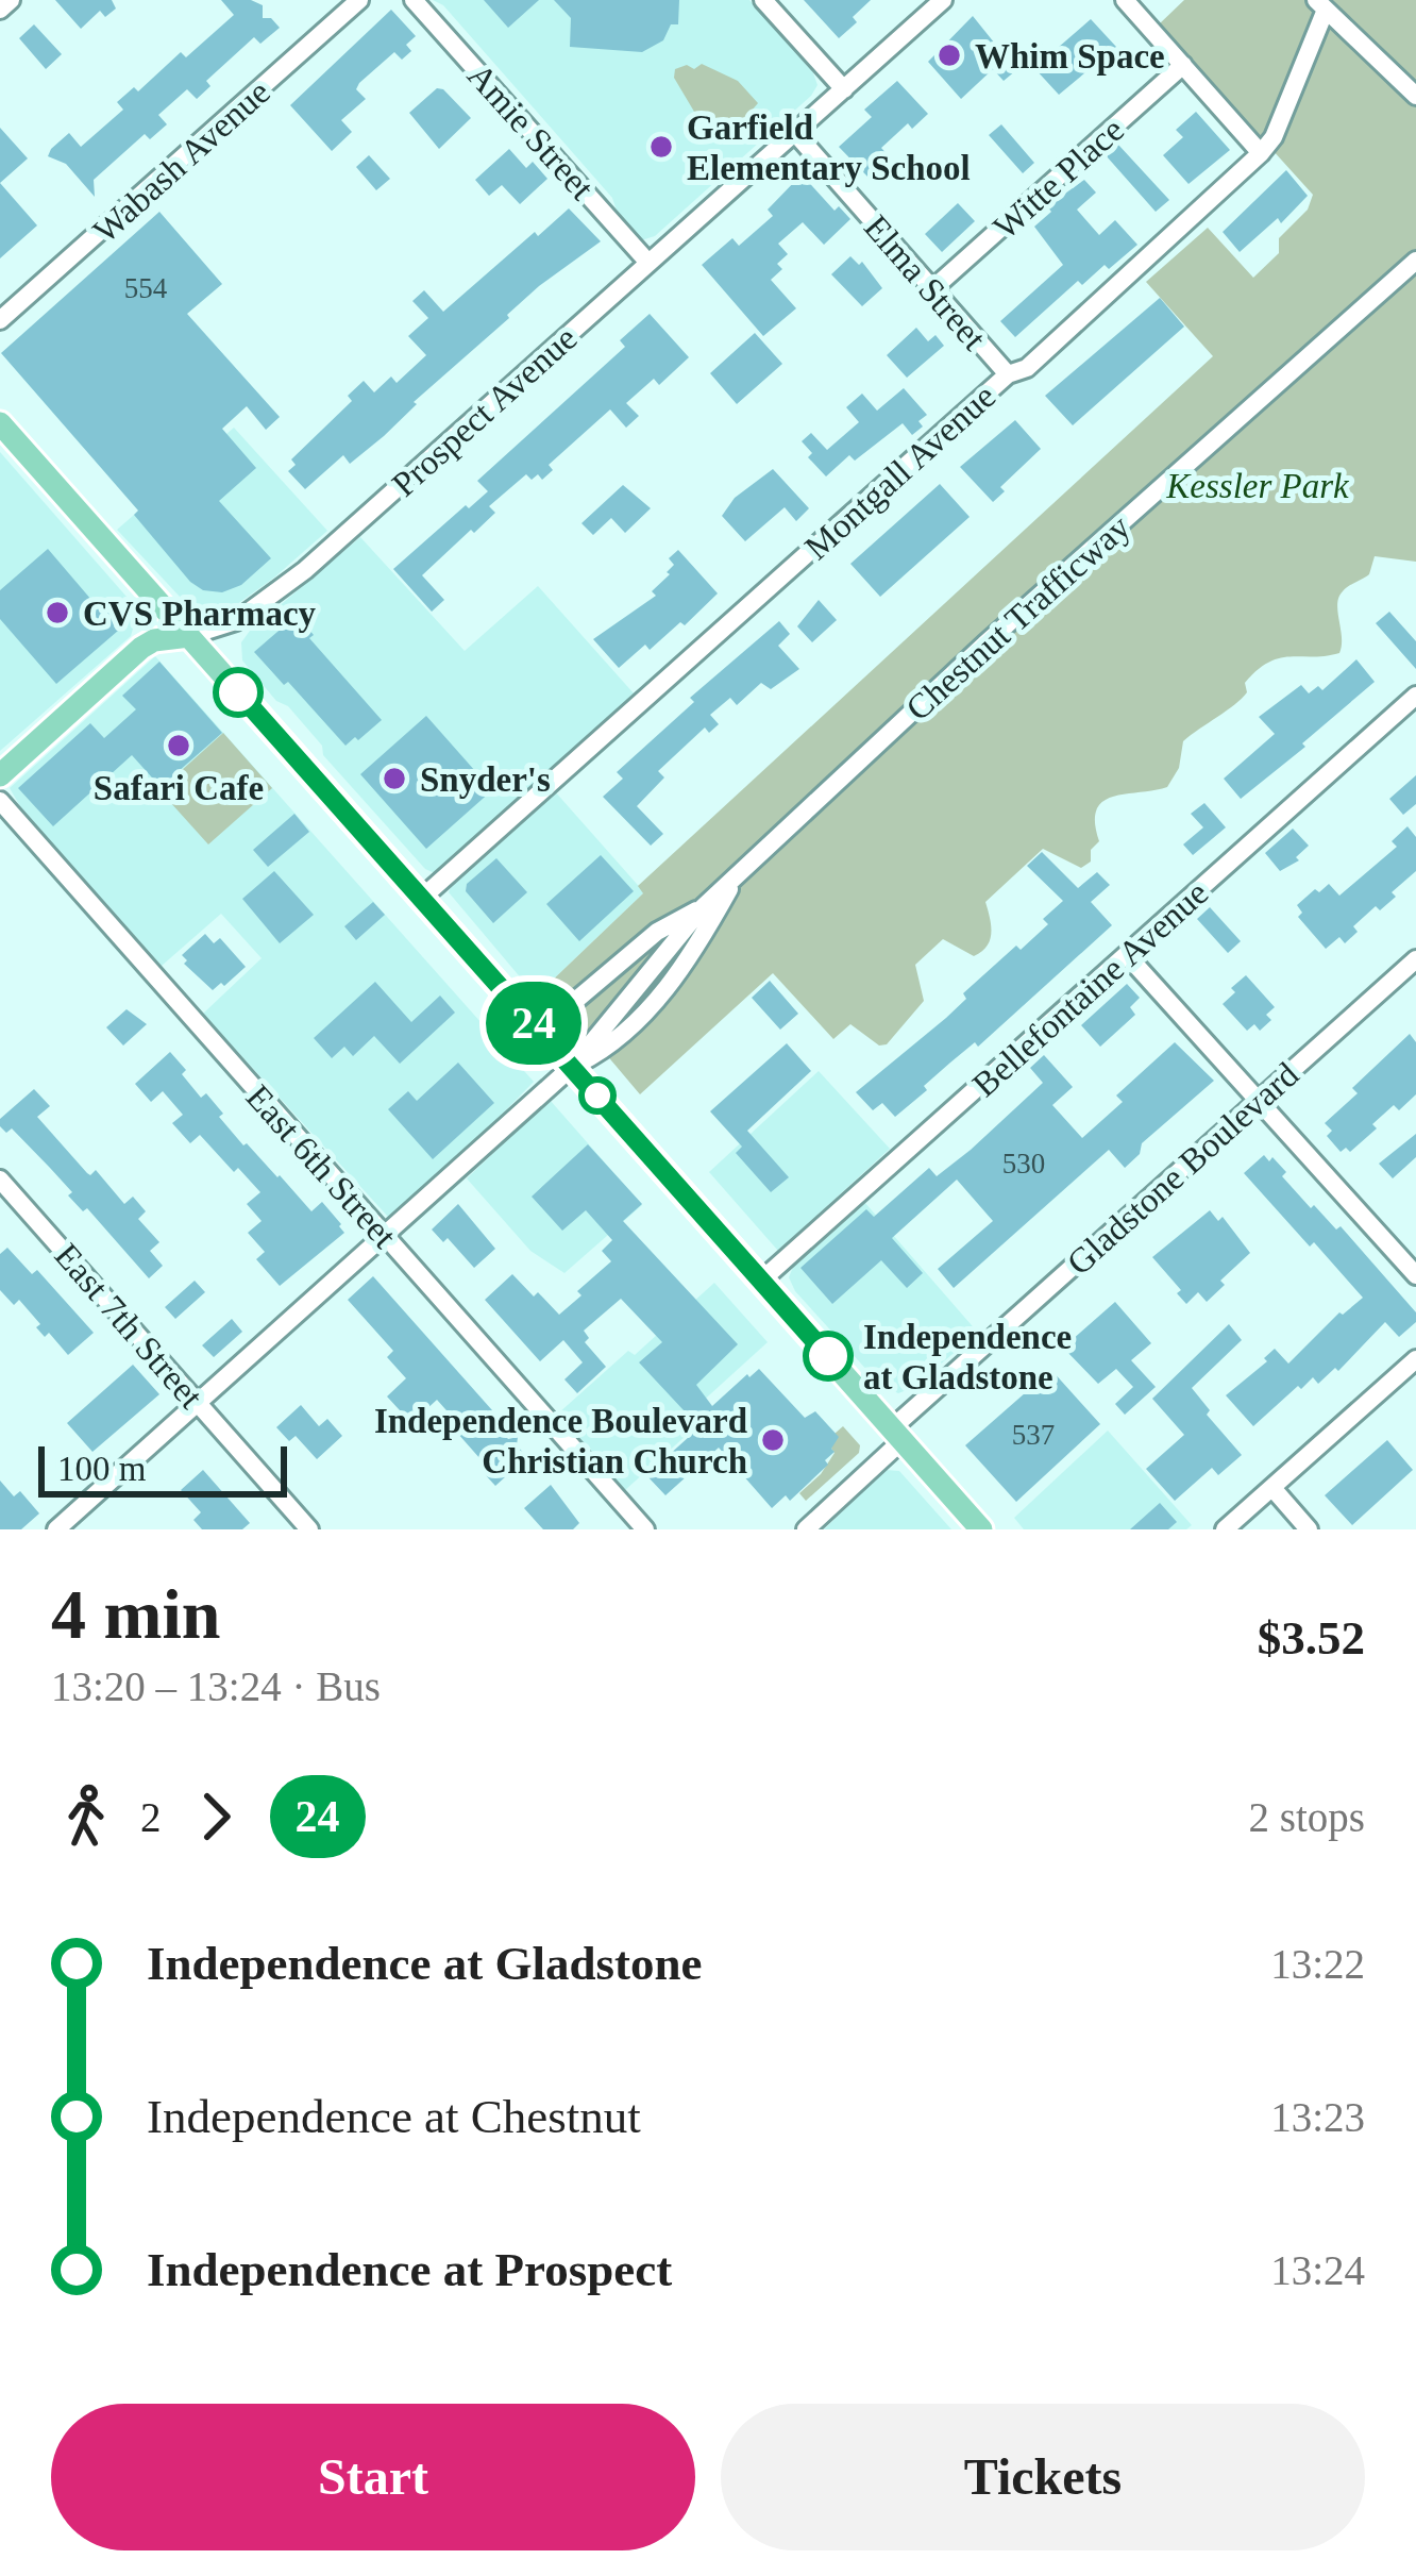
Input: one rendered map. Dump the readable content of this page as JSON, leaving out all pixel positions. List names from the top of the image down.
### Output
{
  "streets": {
    "main road": ["Prospect Avenue"],
    "street": [
      "Amie Street",
      "Wabash Avenue",
      "Witte Place",
      "Elma Street",
      "Montgall Avenue",
      "Chestnut Trafficway",
      "Bellefontaine Avenue",
      "East 6th Street",
      "Gladstone Boulevard",
      "East 7th Street"
    ]
  },
  "crossings": [
    ["Amie Street", "Prospect Avenue"],
    ["Witte Place", "Elma Street"],
    ["Elma Street", "Prospect Avenue"],
    ["Elma Street", "Montgall Avenue"]
  ],
  "parks": ["Kessler Park"],
  "places": [
    "Whim Space",
    "Garfield Elementary School",
    "CVS Pharmacy",
    "Safari Cafe",
    "Snyder's",
    "Independence at Gladstone",
    "Independence Boulevard Christian Church"
  ],
  "lines": ["bus line 24"],
  "house_numbers": ["554", "530", "537"],
  "scale_bar": "100 m",
  "page": {
    "on_map": "24",
    "scale": "100 m",
    "heading": ["4 min", "13:20 – 13:24 · Bus", "$3.52"],
    "legs": ["2", "24", "2 stops"],
    "list": [
      {
        "name": "Independence at Gladstone",
        "value": "13:22"
      },
      {
        "name": "Independence at Chestnut",
        "value": "13:23"
      },
      {
        "name": "Independence at Prospect",
        "value": "13:24"
      }
    ],
    "buttons": ["Start", "Tickets"]
  }
}
